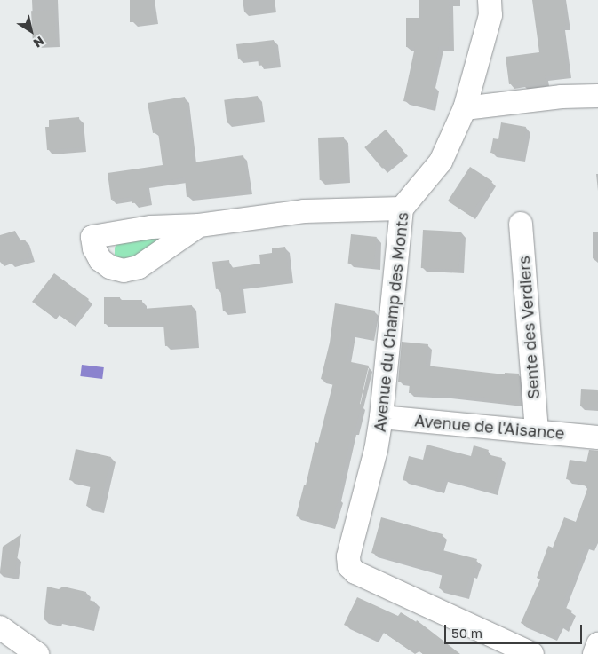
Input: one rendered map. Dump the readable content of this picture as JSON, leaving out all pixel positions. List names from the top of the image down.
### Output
{
  "streets": {
    "street": ["Avenue du Champ des Monts", "Sente des Verdiers", "Avenue de l'Aisance"]
  },
  "crossings": [
    ["Avenue du Champ des Monts", "Avenue de l'Aisance"],
    ["Sente des Verdiers", "Avenue de l'Aisance"]
  ],
  "scale_bar": "50 m",
  "north": "bottom right"
}
